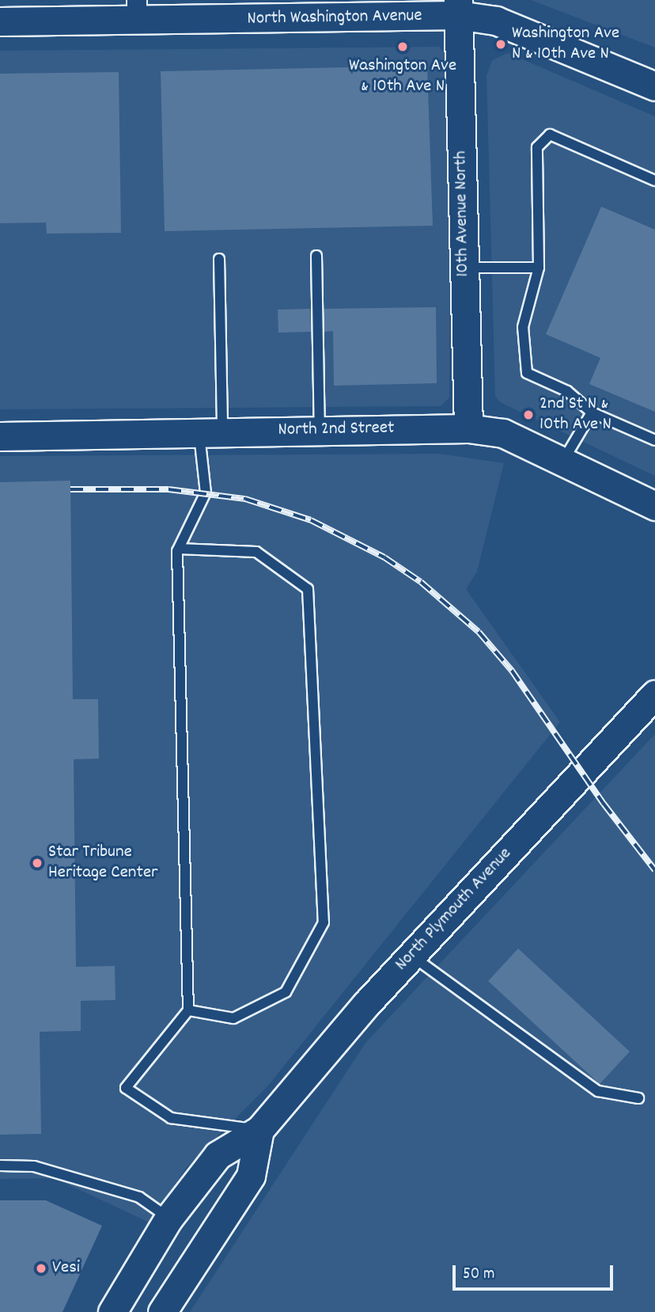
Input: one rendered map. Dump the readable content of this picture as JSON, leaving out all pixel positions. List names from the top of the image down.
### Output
{
  "streets": {
    "main road": [
      "North Washington Avenue",
      "10th Avenue North",
      "North 2nd Street",
      "North Plymouth Avenue"
    ]
  },
  "crossings": [
    ["North Washington Avenue", "10th Avenue North"],
    ["10th Avenue North", "North 2nd Street"]
  ],
  "places": [
    "Washington Ave N & 10th Ave N",
    "Washington Ave & 10th Ave N",
    "2nd St N & 10th Ave N",
    "Star Tribune Heritage Center",
    "Vesi"
  ],
  "scale_bar": "50 m"
}
